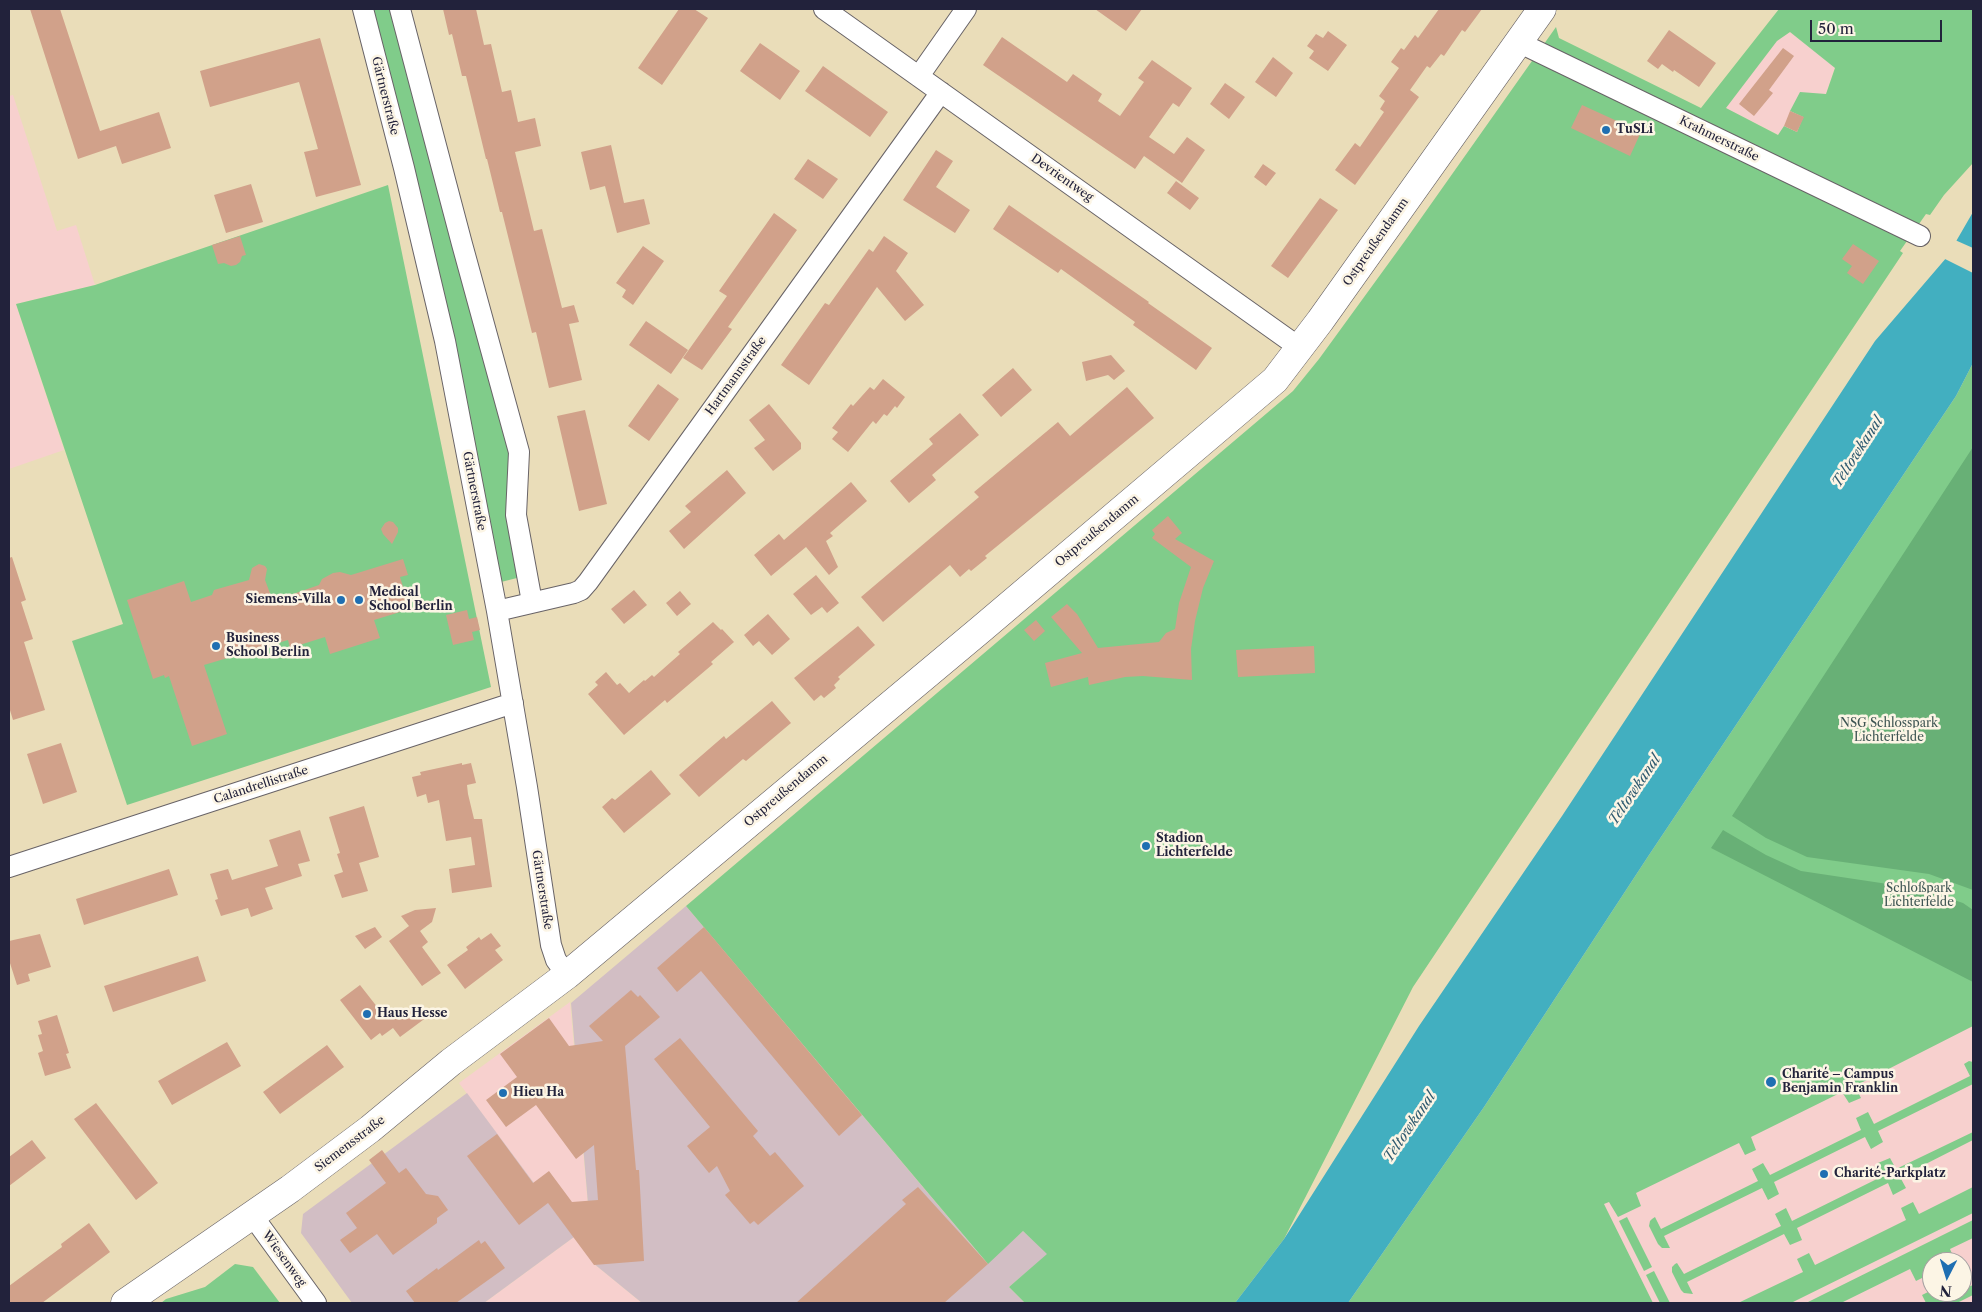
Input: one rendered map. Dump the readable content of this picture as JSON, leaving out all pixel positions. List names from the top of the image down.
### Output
{
  "streets": {
    "street": [
      "Gärtnerstraße",
      "Krahmerstraße",
      "Devrientweg",
      "Ostpreußendamm",
      "Hartmannstraße",
      "Calandrellistraße",
      "Siemensstraße",
      "Wiesenweg"
    ]
  },
  "crossings": [
    ["Gärtnerstraße", "Ostpreußendamm"],
    ["Gärtnerstraße", "Hartmannstraße"],
    ["Gärtnerstraße", "Calandrellistraße"],
    ["Gärtnerstraße", "Siemensstraße"],
    ["Krahmerstraße", "Ostpreußendamm"],
    ["Devrientweg", "Ostpreußendamm"],
    ["Devrientweg", "Hartmannstraße"],
    ["Ostpreußendamm", "Siemensstraße"],
    ["Siemensstraße", "Wiesenweg"]
  ],
  "water": ["Teltowkanal"],
  "parks": ["NSG Schlosspark Lichterfelde", "Schloßpark Lichterfelde"],
  "places": [
    "TuSLi",
    "Siemens-Villa",
    "Medical School Berlin",
    "Business School Berlin",
    "Stadion Lichterfelde",
    "Haus Hesse",
    "Charité – Campus Benjamin Franklin",
    "Hieu Ha",
    "Charité-Parkplatz"
  ],
  "scale_bar": "50 m",
  "north": "bottom"
}
